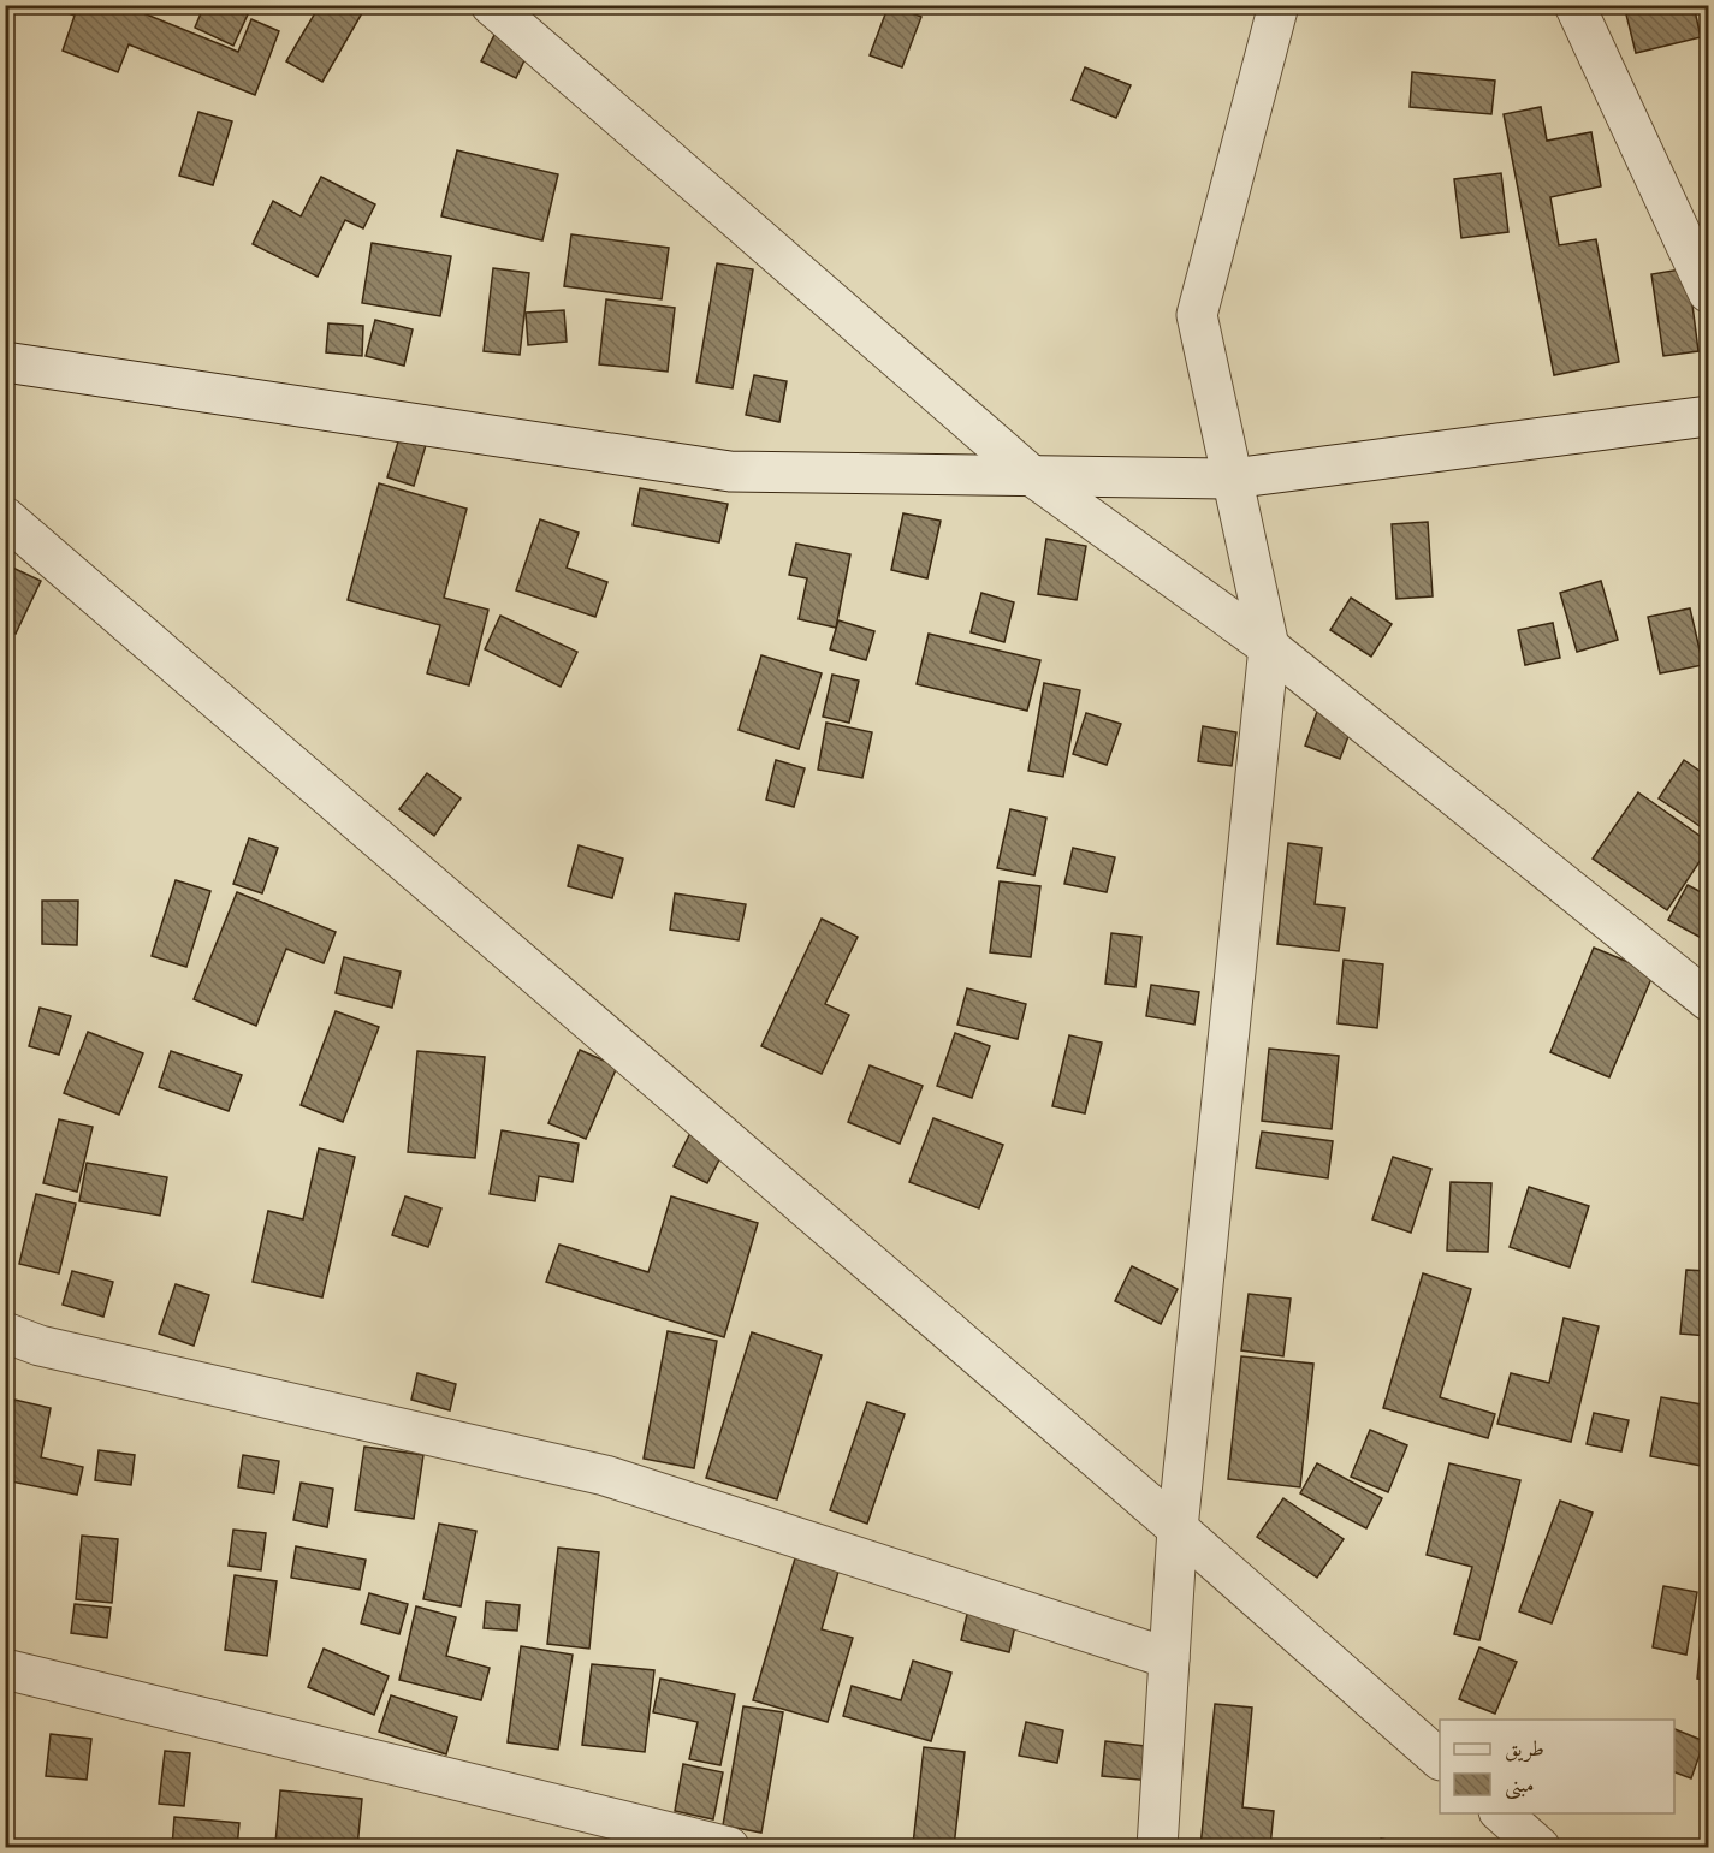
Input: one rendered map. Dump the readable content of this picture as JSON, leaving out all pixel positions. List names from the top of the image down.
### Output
{
  "legend": ["طريق", "مبنى"]
}
